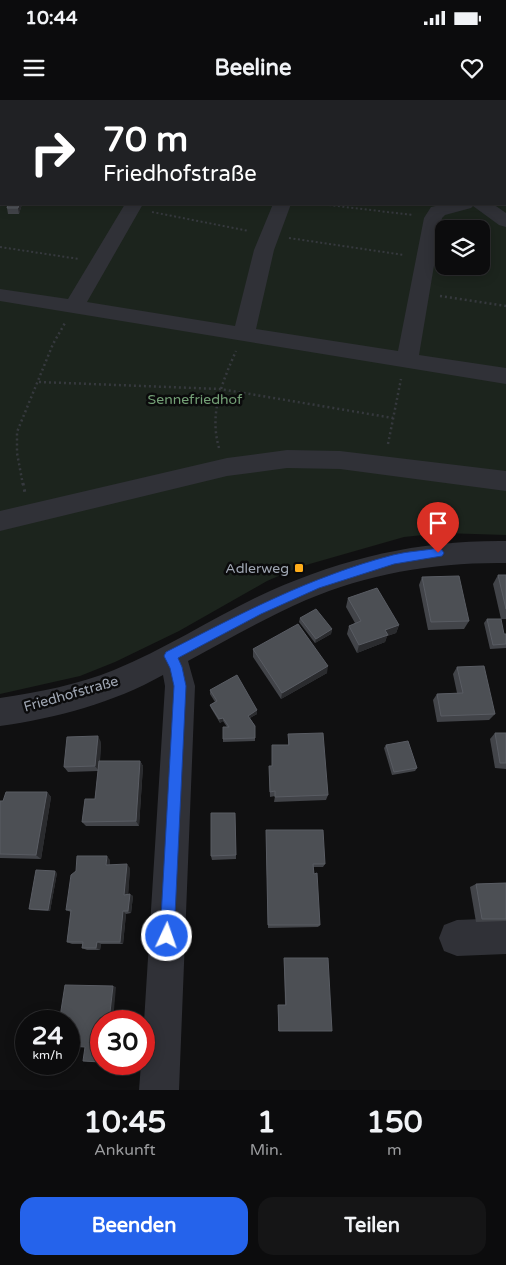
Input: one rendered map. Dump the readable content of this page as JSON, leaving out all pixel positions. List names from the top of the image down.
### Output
{
  "streets": {
    "street": ["Friedhofstraße"]
  },
  "parks": ["Sennefriedhof"],
  "places": {
    "transit": ["Adlerweg"]
  },
  "page": {
    "status": "10:44",
    "header": "Beeline",
    "turn": ["70 m", "Friedhofstraße"],
    "speed": "24 km/h",
    "limit": "30",
    "eta": [
      "10:45",
      "Ankunft",
      "1",
      "Min.",
      "150",
      "m"
    ],
    "buttons": ["Beenden", "Teilen"]
  }
}
